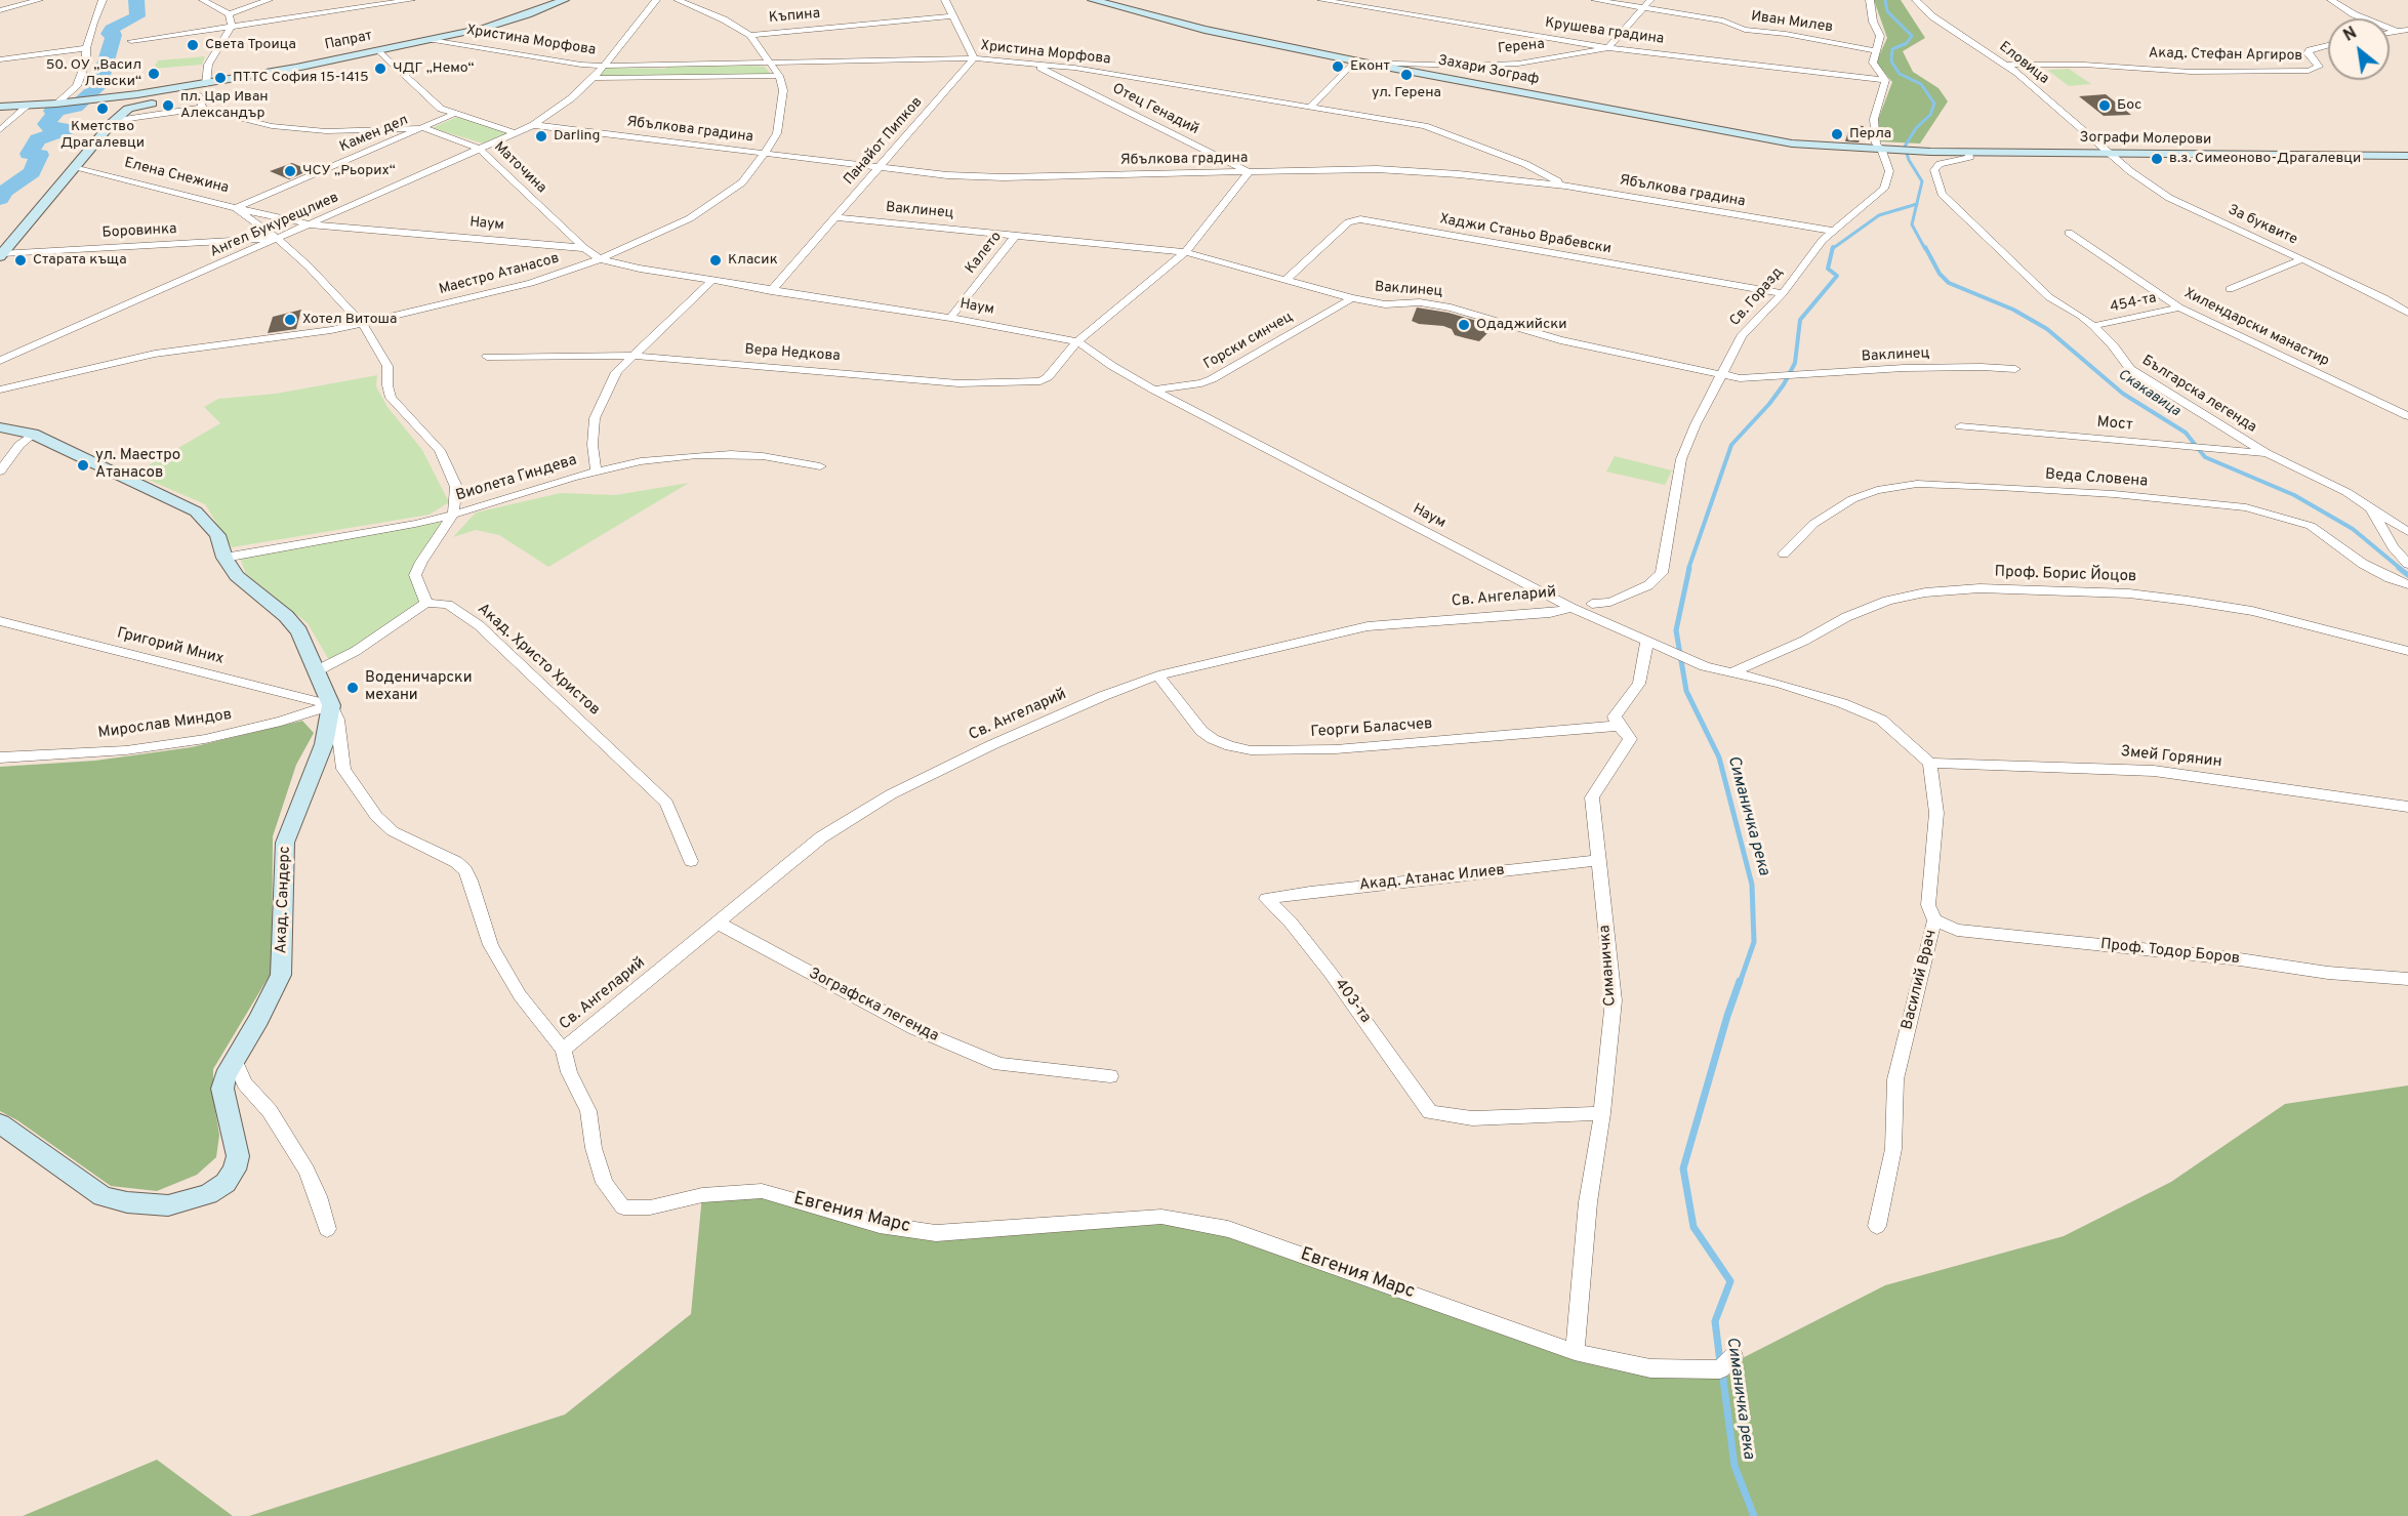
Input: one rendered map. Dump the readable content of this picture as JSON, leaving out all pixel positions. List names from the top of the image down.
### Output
{
  "streets": {
    "street": [
      "Къпина",
      "Иван Милев",
      "Крушева градина",
      "Папрат",
      "Христина Морфова",
      "Герена",
      "Акад. Стефан Аргиров",
      "Еловица",
      "Захари Зограф",
      "Отец Генадий",
      "Ябълкова градина",
      "Камен дел",
      "Зографи Молерови",
      "Панайот Пипков",
      "Маточина",
      "Елена Снежина",
      "Ваклинец",
      "Наум",
      "Ангел Букурещлиев",
      "За буквите",
      "Боровинка",
      "Хаджи Станьо Врабевски",
      "Калето",
      "Маестро Атанасов",
      "Св. Горазд",
      "454-та",
      "Хилендарски манастир",
      "Горски синчец",
      "Вера Недкова",
      "Българска легенда",
      "Мост",
      "Виолета Гиндева",
      "Веда Словена",
      "Проф. Борис Йоцов",
      "Св. Ангеларий",
      "Григорий Мних",
      "Акад. Христо Христов",
      "Мирослав Миндов",
      "Георги Баласчев",
      "Змей Горянин",
      "Акад. Атанас Илиев",
      "Акад. Сандерс",
      "Проф. Тодор Боров",
      "Симаничка",
      "Василий Врач",
      "403-та",
      "Зографска легенда",
      "Евгения Марс"
    ]
  },
  "crossings": [
    ["Къпина", "Маестро Атанасов"],
    ["Крушева градина", "Герена"],
    ["Крушева градина", "Св. Горазд"],
    ["Папрат", "Христина Морфова"],
    ["Христина Морфова", "Отец Генадий"],
    ["Христина Морфова", "Ябълкова градина"],
    ["Христина Морфова", "Панайот Пипков"],
    ["Христина Морфова", "Ангел Букурещлиев"],
    ["Христина Морфова", "Маестро Атанасов"],
    ["Герена", "Захари Зограф"],
    ["Акад. Стефан Аргиров", "Еловица"],
    ["Еловица", "Зографи Молерови"],
    ["Еловица", "За буквите"],
    ["Захари Зограф", "Зографи Молерови"],
    ["Захари Зограф", "Св. Горазд"],
    ["Отец Генадий", "Ябълкова градина"],
    ["Ябълкова градина", "Панайот Пипков"],
    ["Ябълкова градина", "Ангел Букурещлиев"],
    ["Ябълкова градина", "Маестро Атанасов"],
    ["Ябълкова градина", "Св. Горазд"],
    ["Камен дел", "Маточина"],
    ["Камен дел", "Елена Снежина"],
    ["Камен дел", "Наум"],
    ["Зографи Молерови", "За буквите"],
    ["Зографи Молерови", "Св. Горазд"],
    ["Зографи Молерови", "Българска легенда"],
    ["Панайот Пипков", "Ваклинец"],
    ["Панайот Пипков", "Наум"],
    ["Маточина", "Наум"],
    ["Маточина", "Ангел Букурещлиев"],
    ["Елена Снежина", "Наум"],
    ["Елена Снежина", "Ангел Букурещлиев"],
    ["Елена Снежина", "Боровинка"],
    ["Елена Снежина", "Маестро Атанасов"],
    ["Елена Снежина", "Виолета Гиндева"],
    ["Ваклинец", "Хаджи Станьо Врабевски"],
    ["Ваклинец", "Калето"],
    ["Ваклинец", "Св. Горазд"],
    ["Ваклинец", "Горски синчец"],
    ["Наум", "Ангел Букурещлиев"],
    ["Наум", "Калето"],
    ["Наум", "Маестро Атанасов"],
    ["Наум", "Горски синчец"],
    ["Наум", "Вера Недкова"],
    ["Наум", "Проф. Борис Йоцов"],
    ["Наум", "Св. Ангеларий"],
    ["Ангел Букурещлиев", "Боровинка"],
    ["Хаджи Станьо Врабевски", "Св. Горазд"],
    ["454-та", "Хилендарски манастир"],
    ["454-та", "Българска легенда"],
    ["Българска легенда", "Мост"],
    ["Св. Ангеларий", "Георги Баласчев"],
    ["Св. Ангеларий", "Зографска легенда"],
    ["Св. Ангеларий", "Евгения Марс"],
    ["Григорий Мних", "Мирослав Миндов"],
    ["Григорий Мних", "Акад. Сандерс"],
    ["Григорий Мних", "Евгения Марс"],
    ["Мирослав Миндов", "Акад. Сандерс"],
    ["Мирослав Миндов", "Евгения Марс"],
    ["Георги Баласчев", "Симаничка"],
    ["Змей Горянин", "Василий Врач"],
    ["Акад. Атанас Илиев", "Симаничка"],
    ["Акад. Атанас Илиев", "403-та"],
    ["Акад. Сандерс", "Евгения Марс"],
    ["Проф. Тодор Боров", "Василий Врач"],
    ["Симаничка", "403-та"],
    ["Симаничка", "Евгения Марс"]
  ],
  "water": ["Скакавица", "Симаничка река"],
  "places": [
    "Света Троица",
    "Еконт",
    "ЧДГ „Немо“",
    "50. ОУ „Васил Левски“",
    "ул. Герена",
    "ПТТС София 15-1415",
    "пл. Цар Иван Александър",
    "Бос",
    "Кметство Драгалевци",
    "Перла",
    "Darling",
    "в.з. Симеоново-Драгалевци",
    "ЧСУ „Рьорих“",
    "Старата къща",
    "Класик",
    "Хотел Витоша",
    "Одаджийски",
    "ул. Маестро Атанасов",
    "Воденичарски механи"
  ],
  "north": "top left"
}
